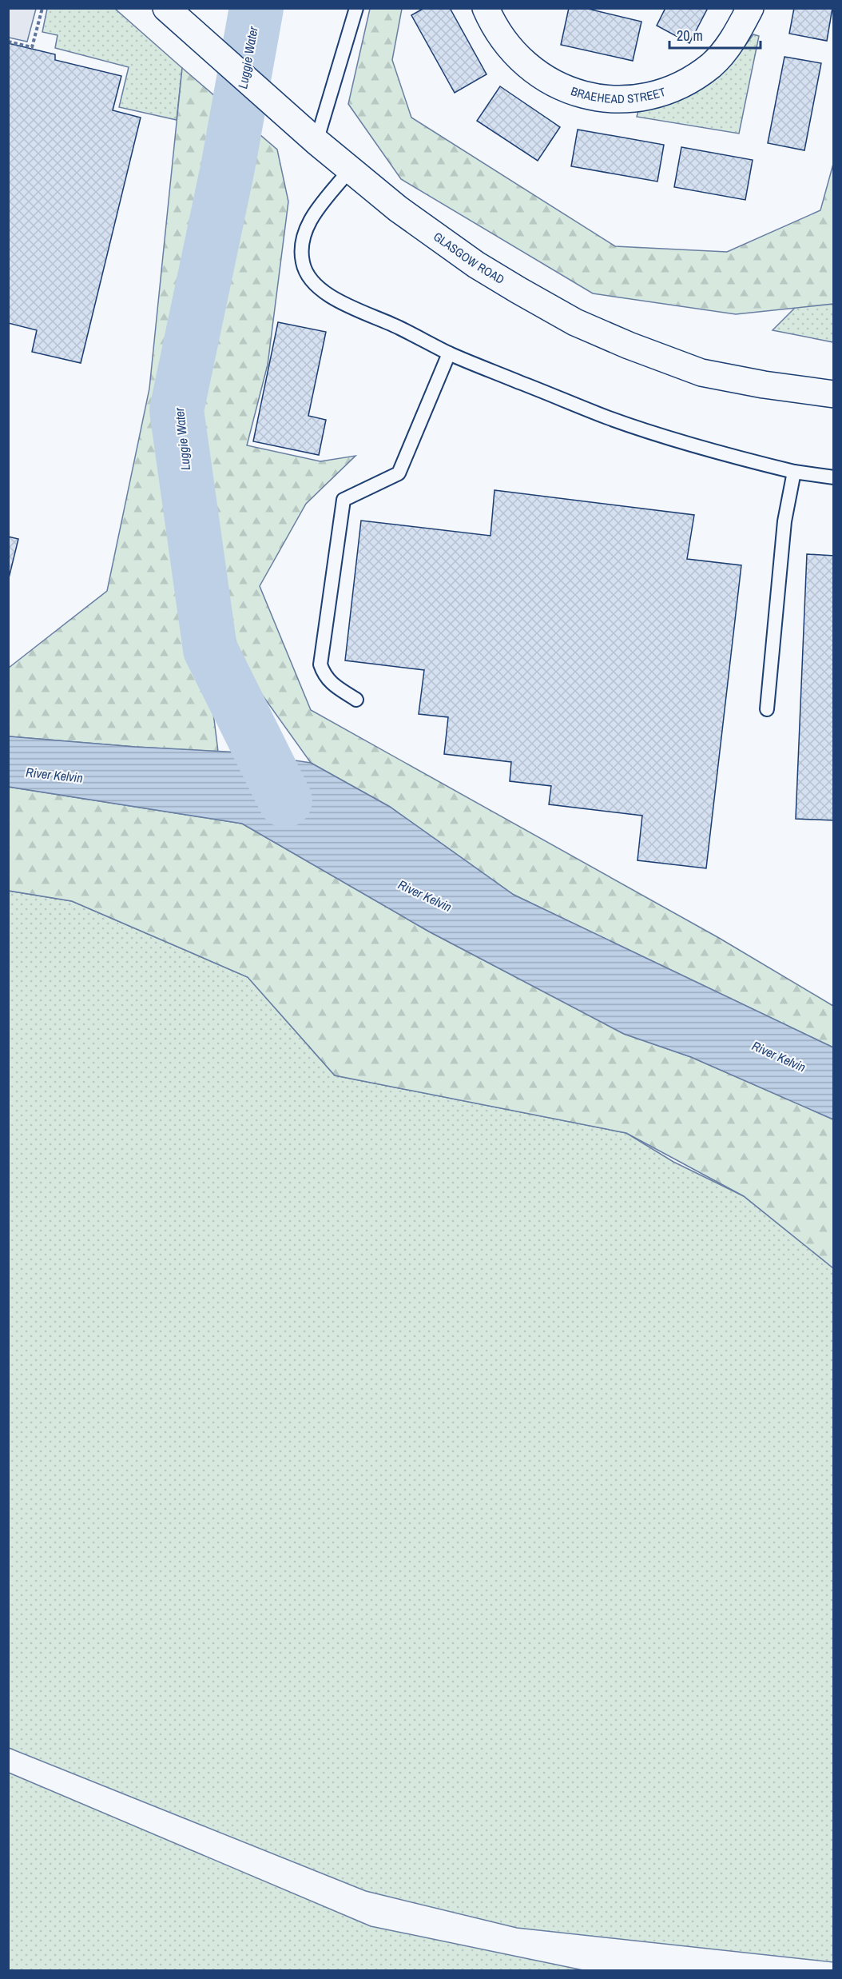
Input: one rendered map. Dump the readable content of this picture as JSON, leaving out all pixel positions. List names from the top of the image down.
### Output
{
  "streets": {
    "main road": ["BRAEHEAD STREET", "GLASGOW ROAD"]
  },
  "water": ["Luggie Water", "River Kelvin"],
  "scale_bar": "20 m"
}
